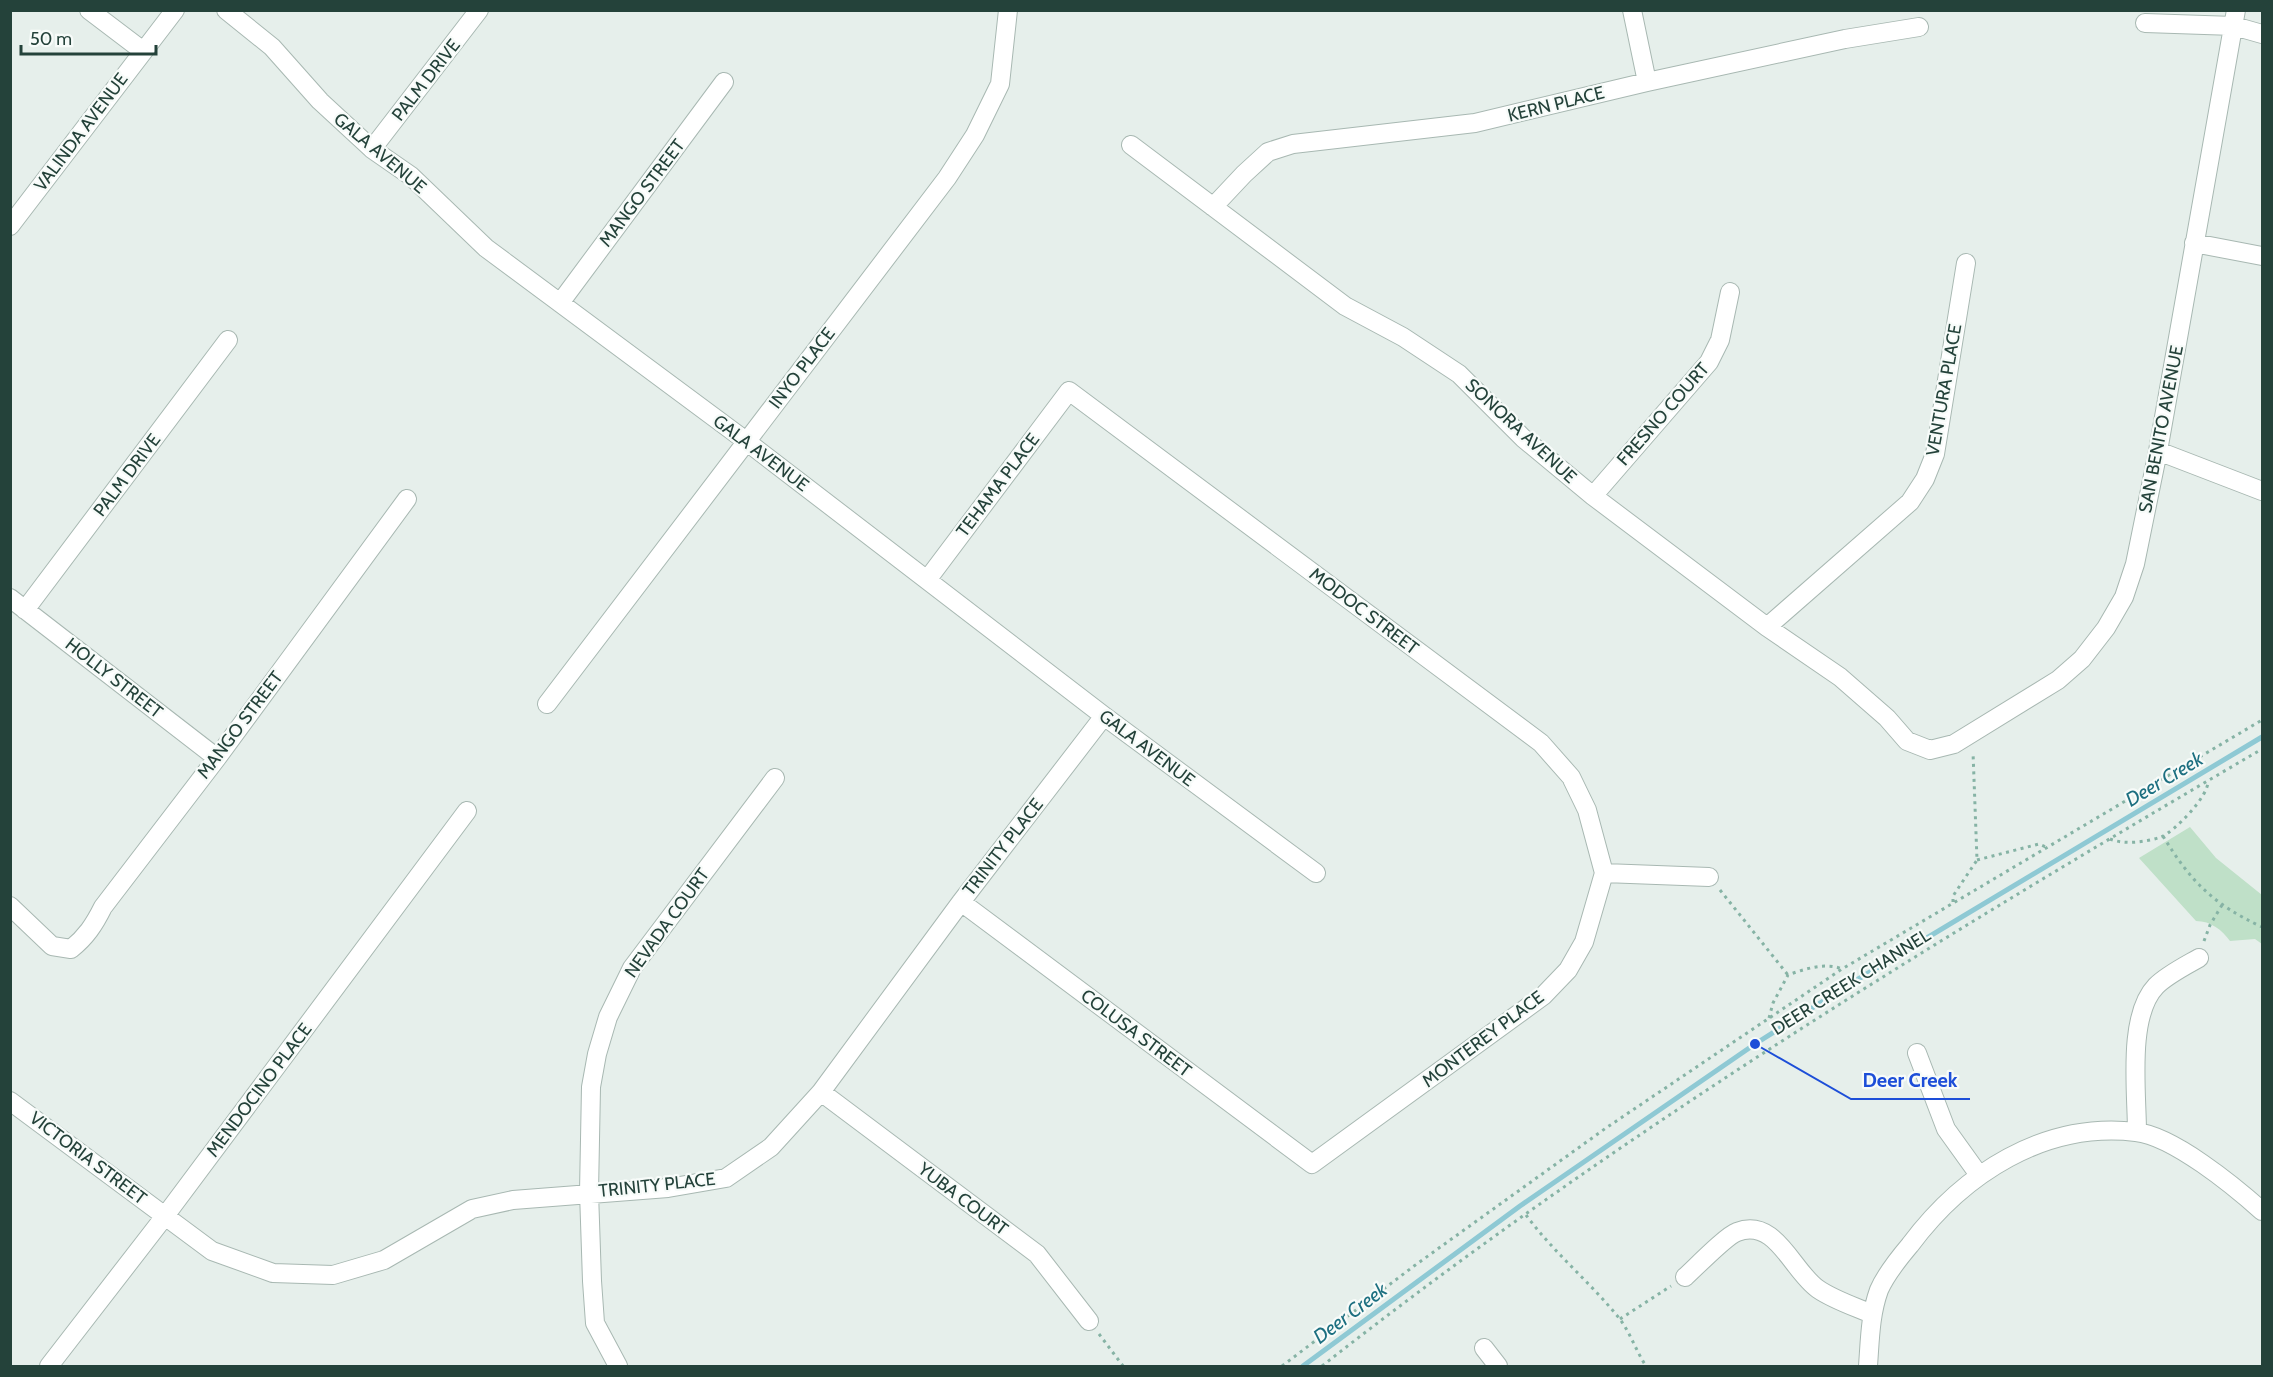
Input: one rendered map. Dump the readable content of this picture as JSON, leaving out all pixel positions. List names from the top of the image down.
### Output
{
  "streets": {
    "street": [
      "PALM DRIVE",
      "KERN PLACE",
      "VALINDA AVENUE",
      "GALA AVENUE",
      "MANGO STREET",
      "INYO PLACE",
      "VENTURA PLACE",
      "FRESNO COURT",
      "SAN BENITO AVENUE",
      "SONORA AVENUE",
      "TEHAMA PLACE",
      "MODOC STREET",
      "HOLLY STREET",
      "TRINITY PLACE",
      "NEVADA COURT",
      "COLUSA STREET",
      "MONTEREY PLACE",
      "MENDOCINO PLACE",
      "VICTORIA STREET",
      "YUBA COURT"
    ],
    "path": ["DEER CREEK CHANNEL"]
  },
  "crossings": [
    ["PALM DRIVE", "GALA AVENUE"],
    ["PALM DRIVE", "HOLLY STREET"],
    ["KERN PLACE", "SONORA AVENUE"],
    ["GALA AVENUE", "MANGO STREET"],
    ["GALA AVENUE", "INYO PLACE"],
    ["GALA AVENUE", "TEHAMA PLACE"],
    ["GALA AVENUE", "TRINITY PLACE"],
    ["MANGO STREET", "HOLLY STREET"],
    ["VENTURA PLACE", "SONORA AVENUE"],
    ["FRESNO COURT", "SONORA AVENUE"],
    ["SAN BENITO AVENUE", "SONORA AVENUE"],
    ["TEHAMA PLACE", "MODOC STREET"],
    ["MODOC STREET", "MONTEREY PLACE"],
    ["TRINITY PLACE", "NEVADA COURT"],
    ["TRINITY PLACE", "COLUSA STREET"],
    ["TRINITY PLACE", "MENDOCINO PLACE"],
    ["TRINITY PLACE", "VICTORIA STREET"],
    ["TRINITY PLACE", "YUBA COURT"],
    ["COLUSA STREET", "MONTEREY PLACE"],
    ["MENDOCINO PLACE", "VICTORIA STREET"]
  ],
  "water": ["Deer Creek"],
  "places": ["Deer Creek"],
  "scale_bar": "50 m"
}
